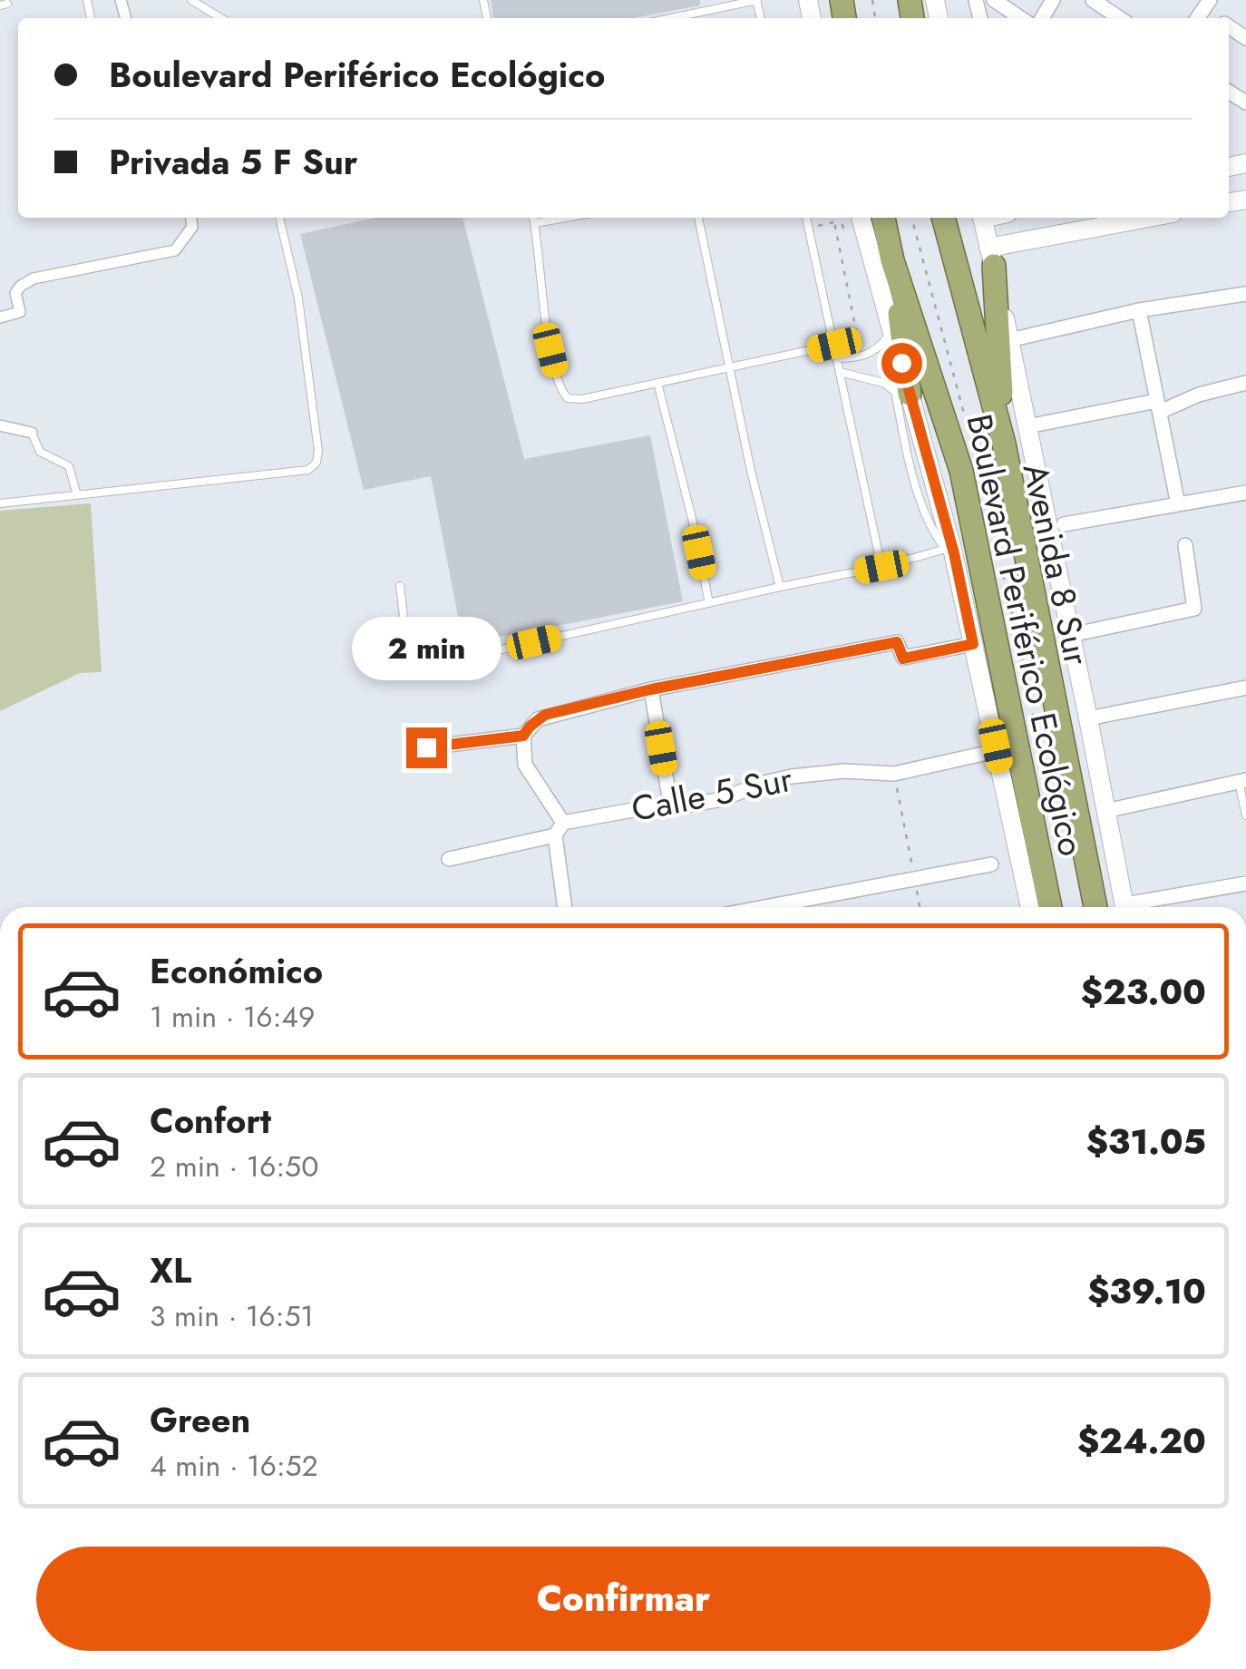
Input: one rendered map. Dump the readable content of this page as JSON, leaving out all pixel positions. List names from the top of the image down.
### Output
{
  "streets": {
    "highway": ["Boulevard Periférico Ecológico"],
    "street": ["Avenida 8 Sur", "Calle 5 Sur"]
  },
  "page": {
    "banner": ["Boulevard Periférico Ecológico", "Privada 5 F Sur"],
    "bubble": "2 min",
    "list": [
      {
        "name": "Económico",
        "note": "1 min · 16:49",
        "value": "$23.00"
      },
      {
        "name": "Confort",
        "note": "2 min · 16:50",
        "value": "$31.05"
      },
      {
        "name": "XL",
        "note": "3 min · 16:51",
        "value": "$39.10"
      },
      {
        "name": "Green",
        "note": "4 min · 16:52",
        "value": "$24.20"
      }
    ],
    "buttons": "Confirmar"
  }
}
